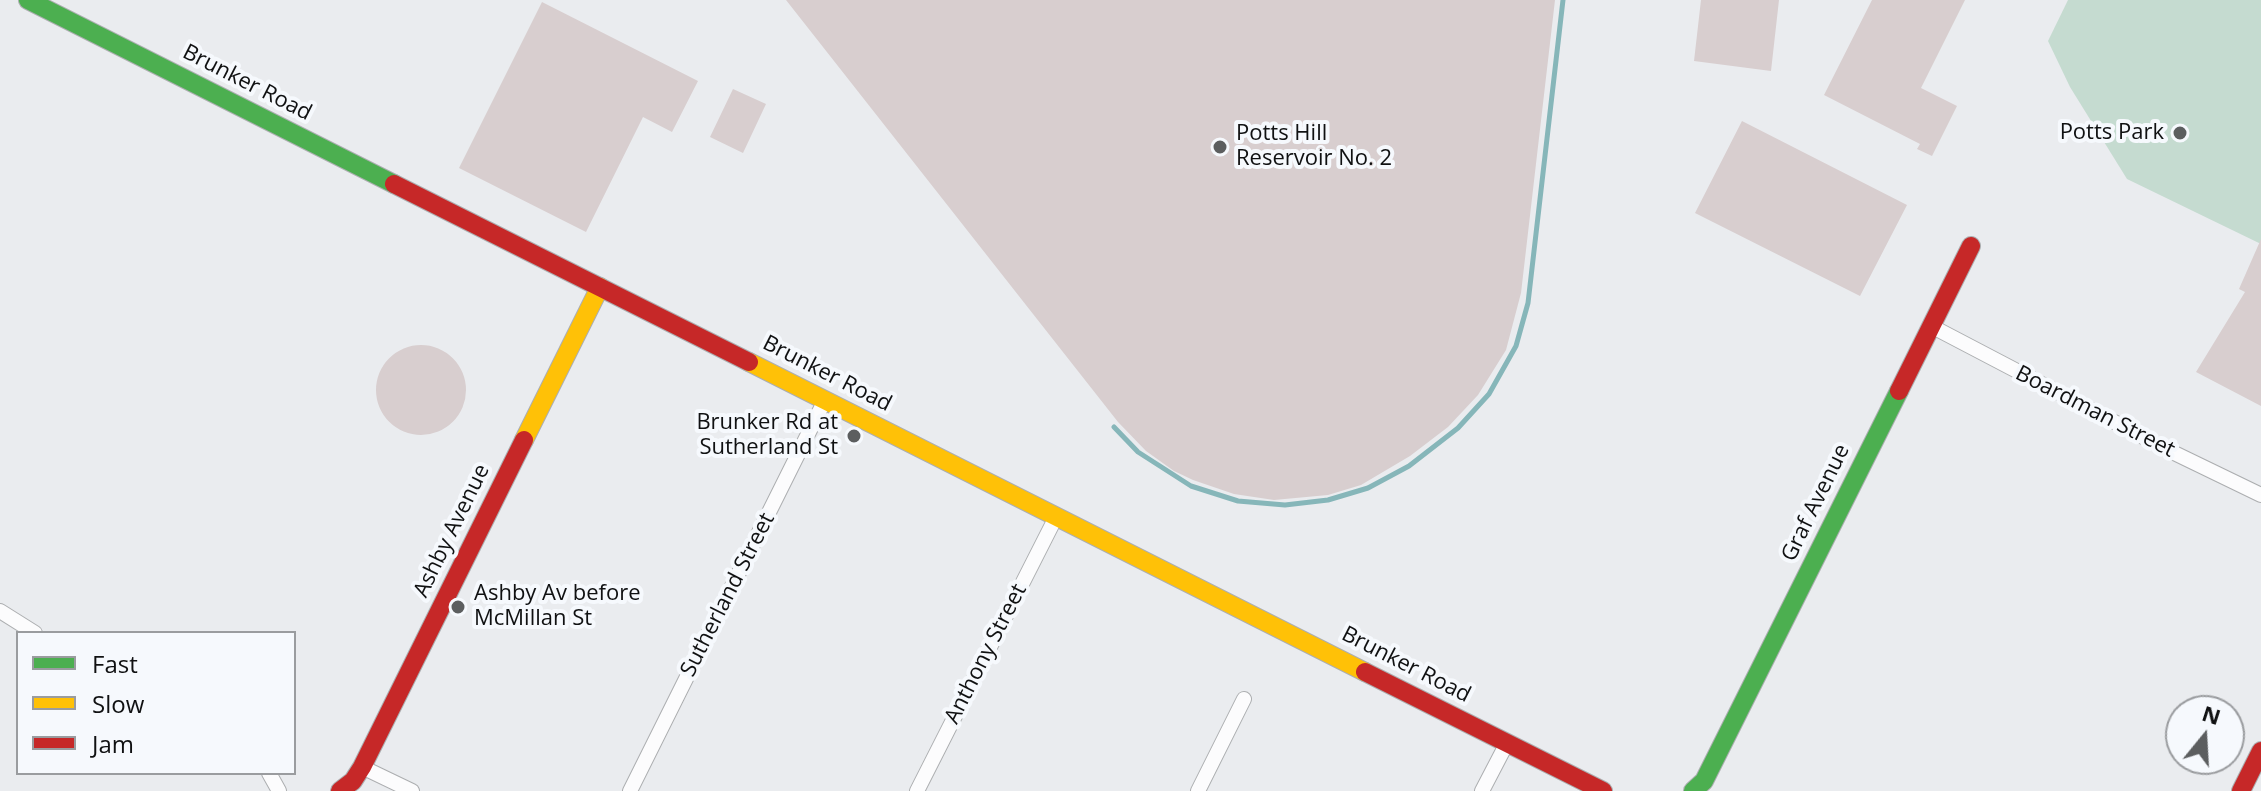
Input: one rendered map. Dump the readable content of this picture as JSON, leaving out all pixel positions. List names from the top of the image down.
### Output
{
  "streets": {
    "main road": ["Brunker Road", "Graf Avenue", "Ashby Avenue"],
    "street": ["Boardman Street", "Sutherland Street", "Anthony Street"]
  },
  "crossings": [
    ["Brunker Road", "Ashby Avenue"],
    ["Brunker Road", "Sutherland Street"],
    ["Brunker Road", "Anthony Street"],
    ["Boardman Street", "Graf Avenue"]
  ],
  "places": [
    "Potts Park",
    "Potts Hill Reservoir No. 2",
    "Brunker Rd at Sutherland St",
    "Ashby Av before McMillan St"
  ],
  "legend": ["Fast", "Slow", "Jam"],
  "north": "top"
}
